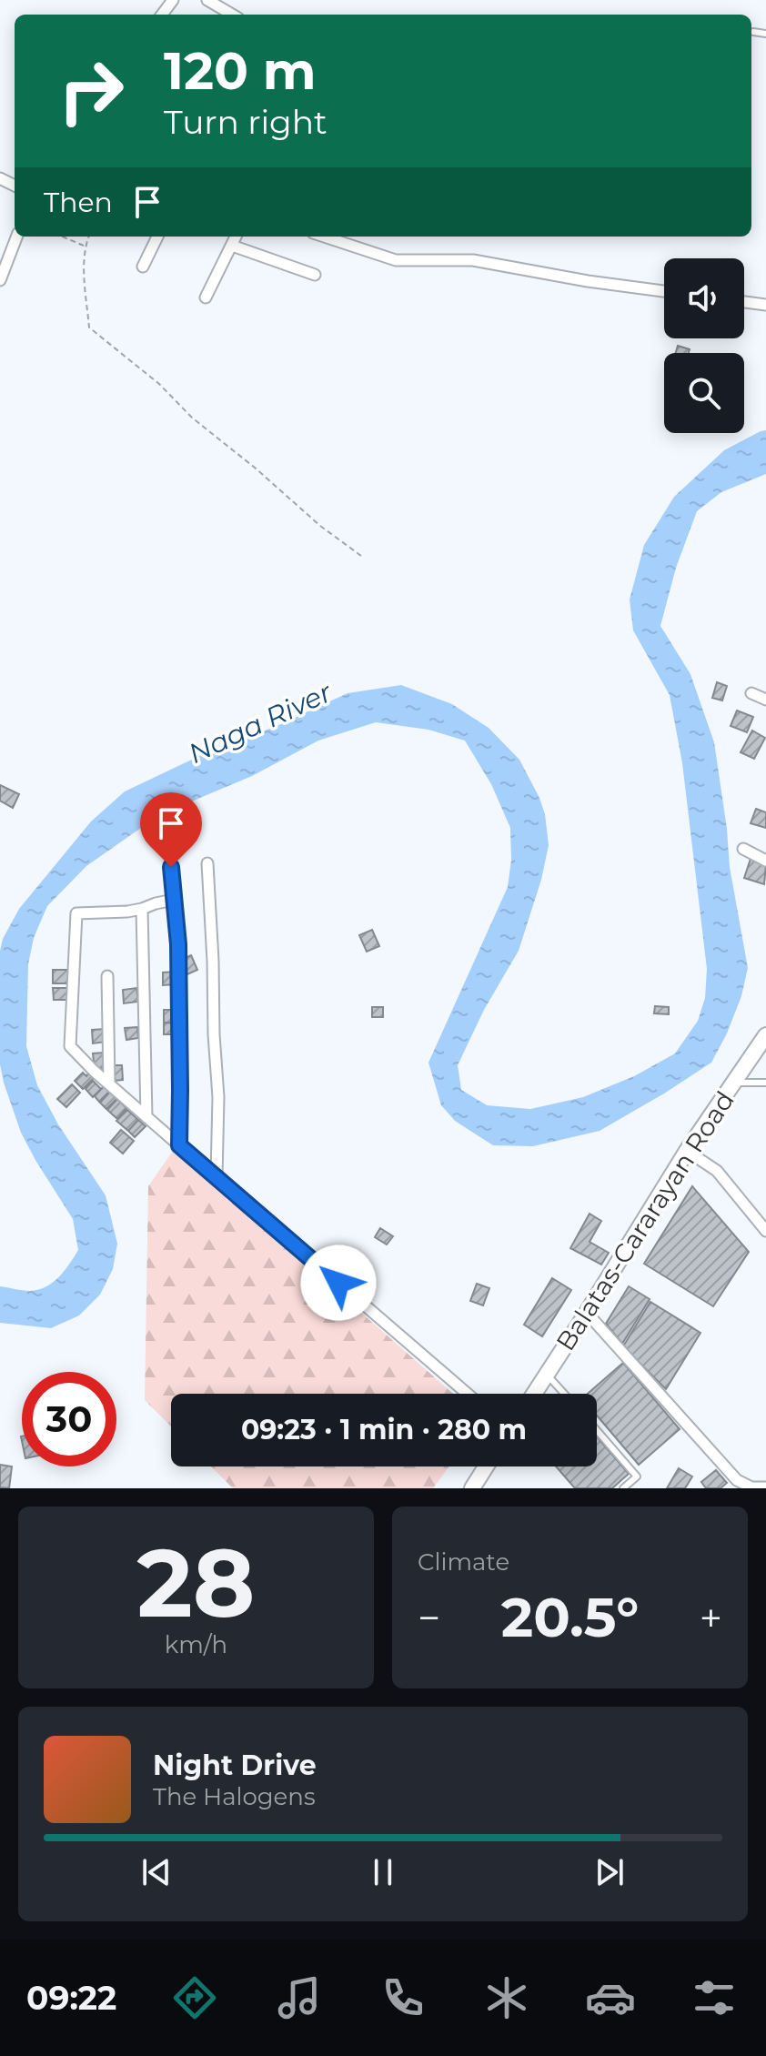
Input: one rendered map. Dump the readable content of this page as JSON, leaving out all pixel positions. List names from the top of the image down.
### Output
{
  "streets": {
    "main road": ["Balatas-Cararayan Road"]
  },
  "water": ["Naga River"],
  "page": {
    "turn": ["120 m", "Turn right"],
    "then": "Then",
    "limit": "30",
    "trip": "09:23 · 1 min · 280 m",
    "tile": [
      ["28", "km/h"],
      "Climate"
    ],
    "heat": ["−", "20.5°", "+"],
    "song": ["Night Drive", "The Halogens"],
    "tabs": "09:22"
  }
}
